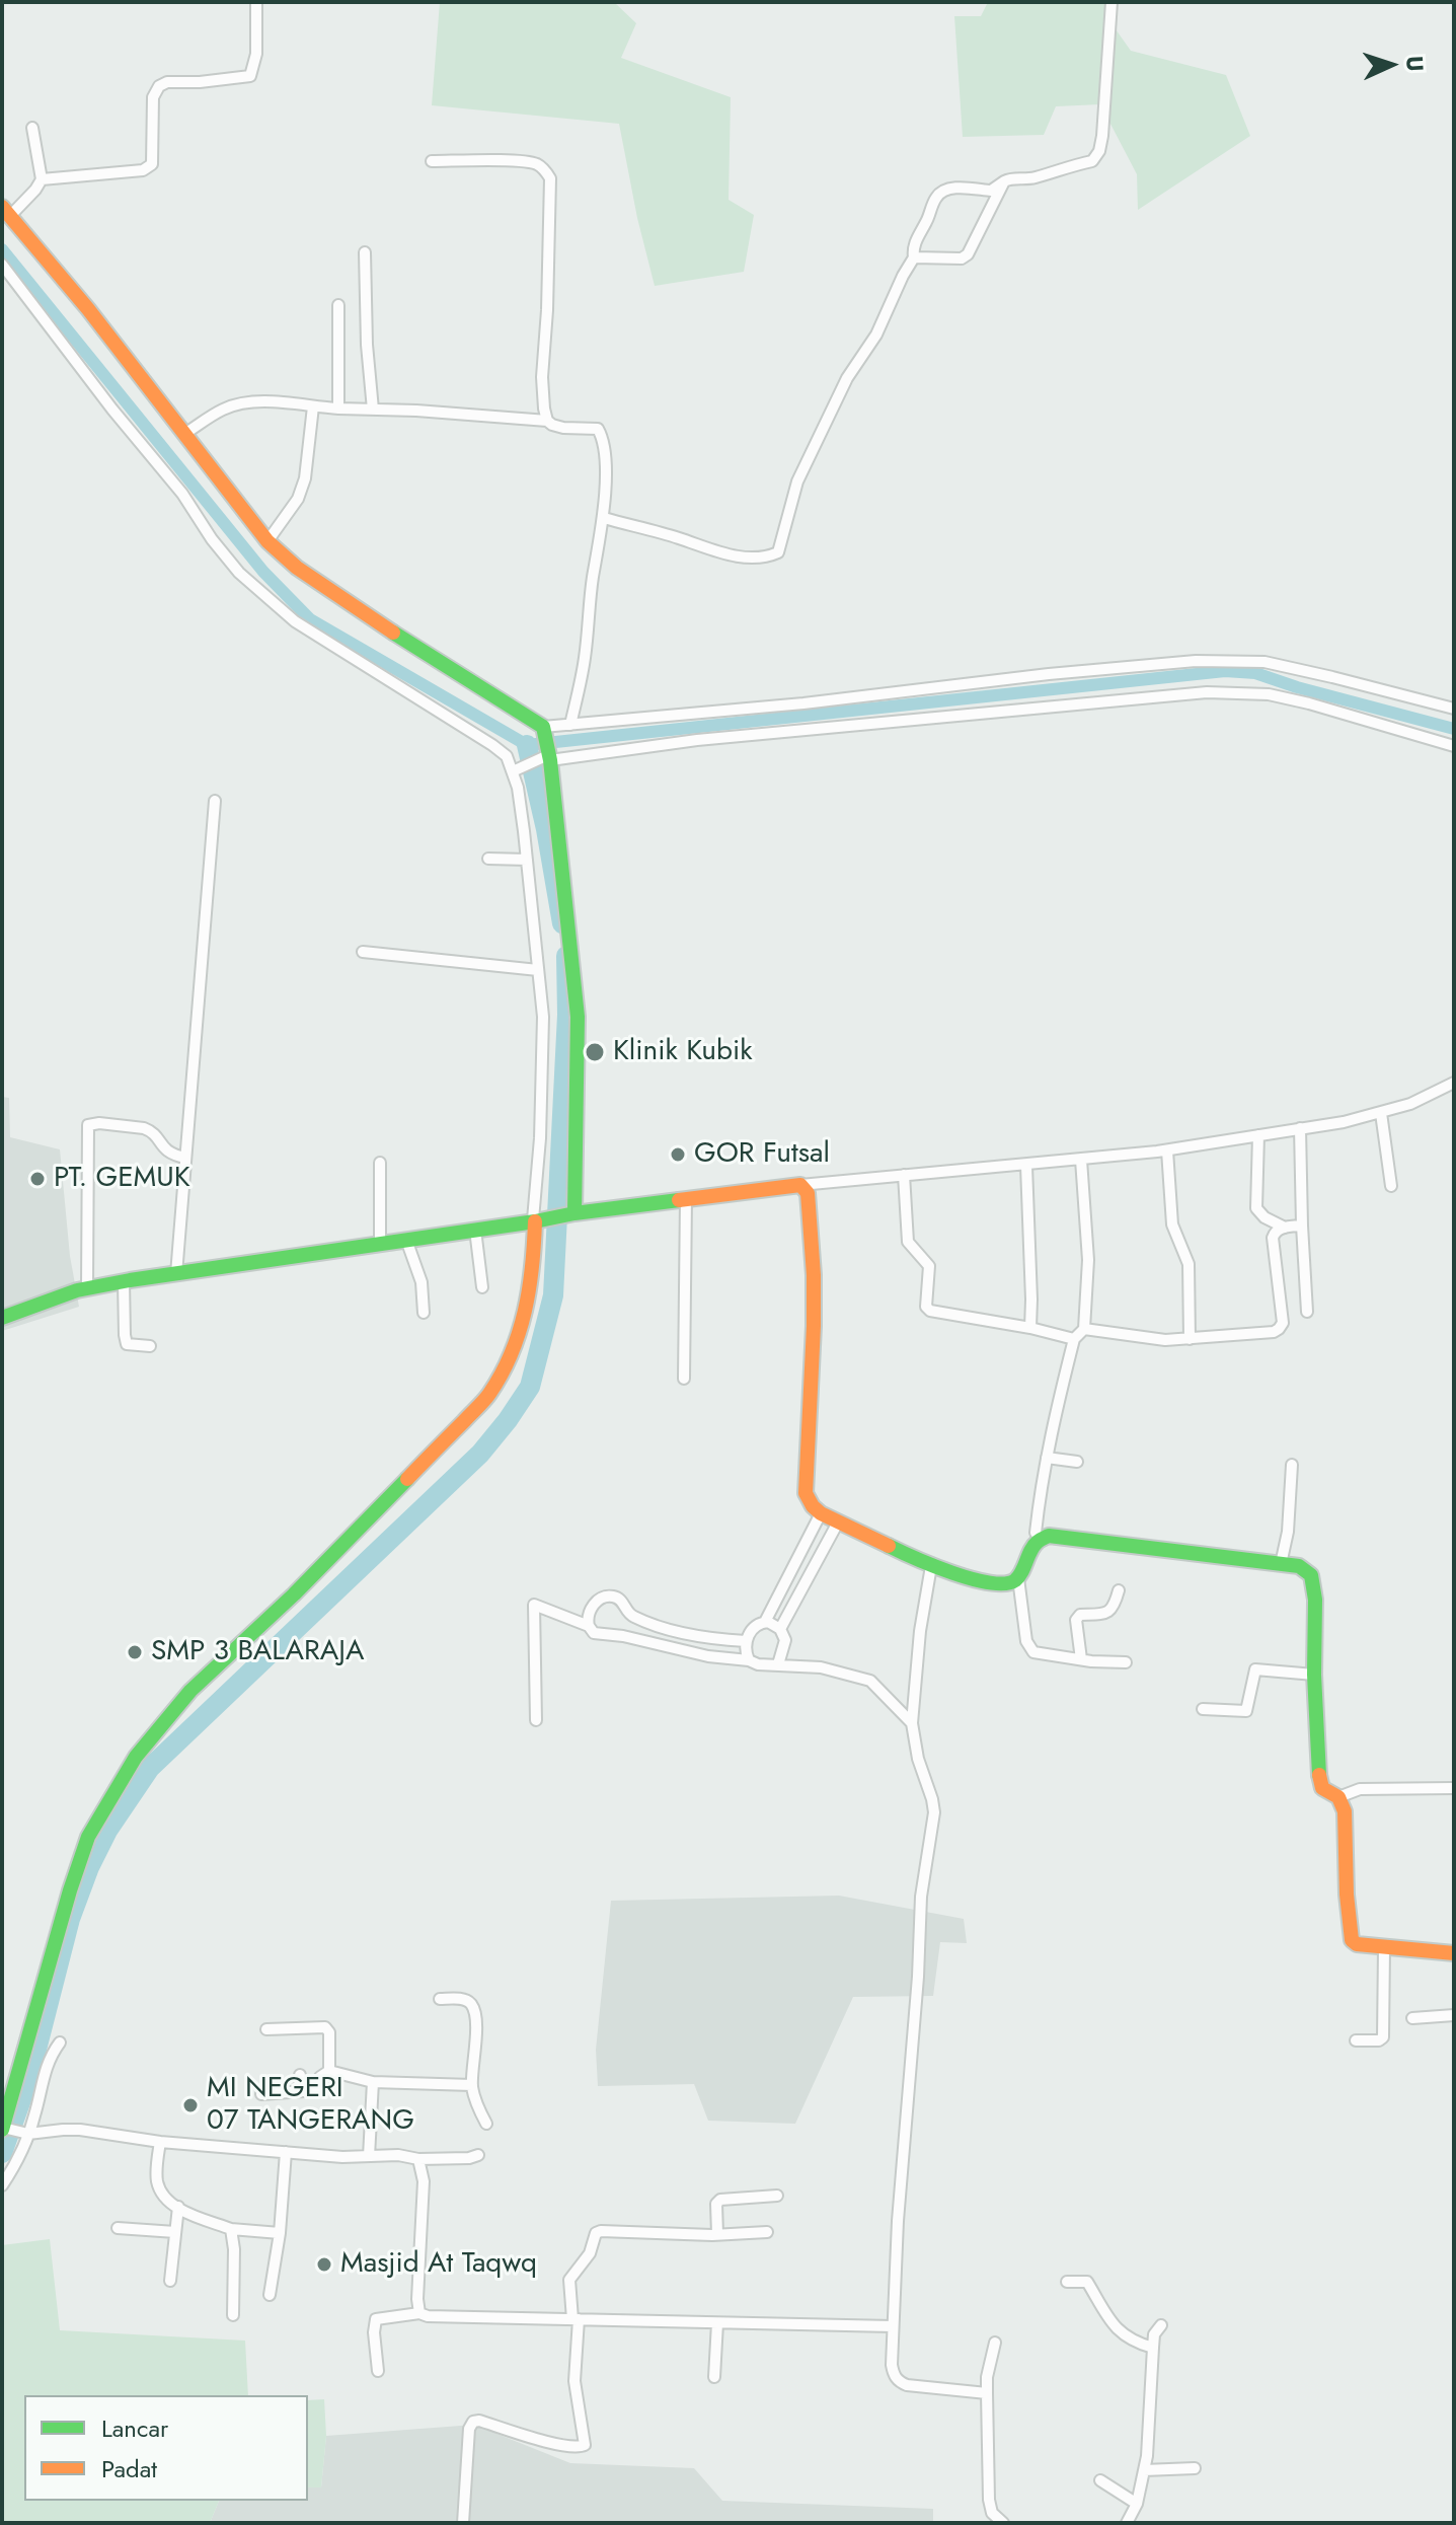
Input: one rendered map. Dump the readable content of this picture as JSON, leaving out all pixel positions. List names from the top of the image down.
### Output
{
  "places": [
    "Klinik Kubik",
    "GOR Futsal",
    "PT. GEMUK",
    "SMP 3 BALARAJA",
    "MI NEGERI 07 TANGERANG",
    "Masjid At Taqwq"
  ],
  "legend": ["Lancar", "Padat"],
  "north": "right"
}
